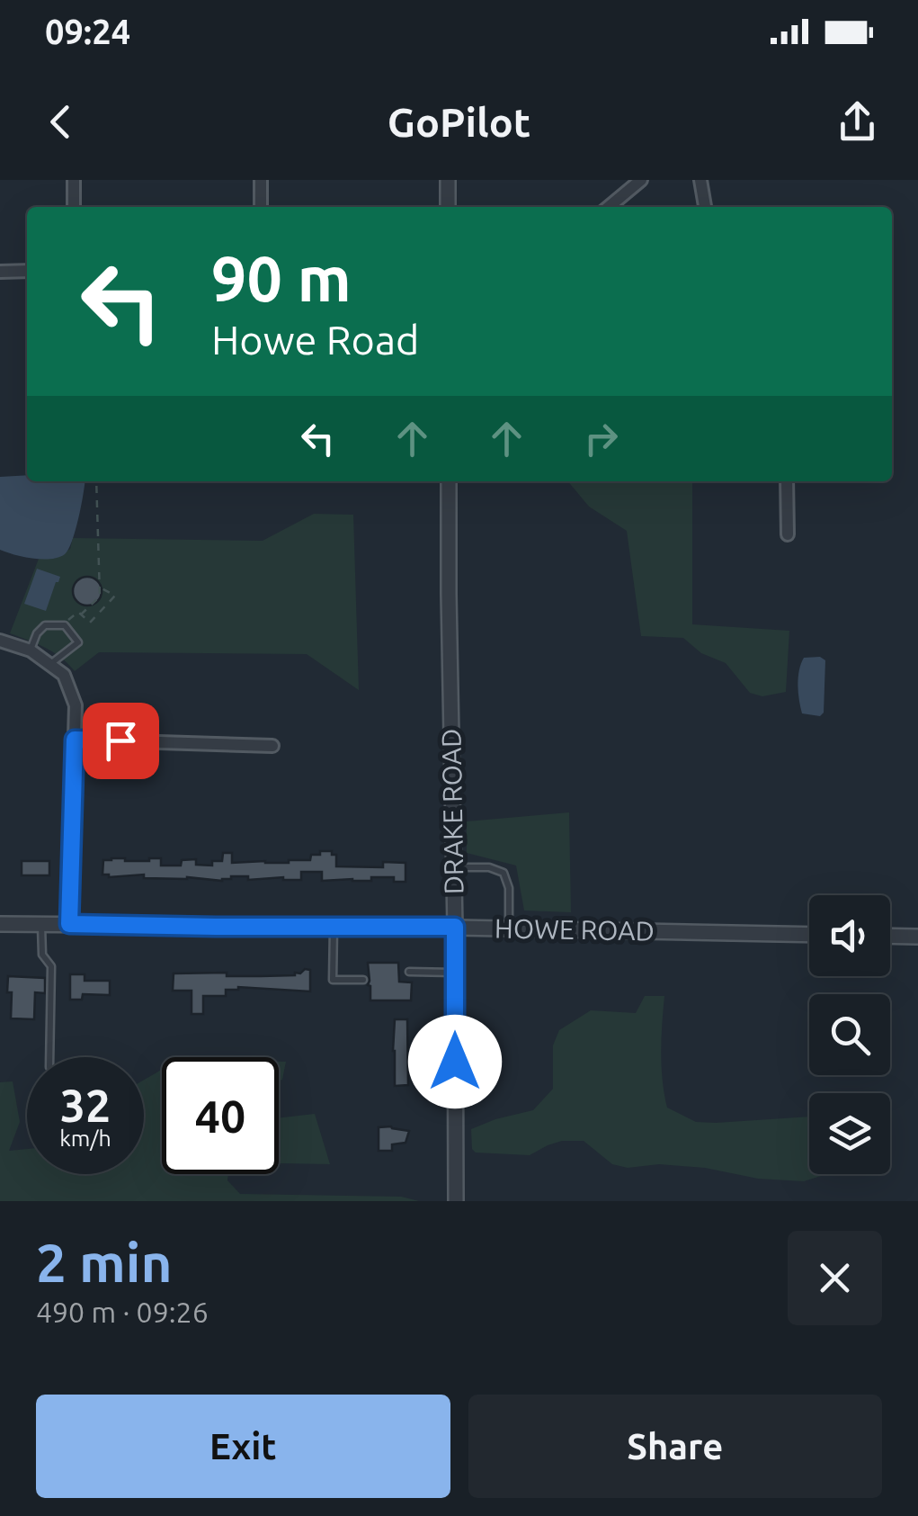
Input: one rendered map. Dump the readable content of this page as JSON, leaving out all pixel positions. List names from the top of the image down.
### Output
{
  "streets": {
    "street": ["DRAKE ROAD", "HOWE ROAD"]
  },
  "crossings": [
    ["DRAKE ROAD", "HOWE ROAD"]
  ],
  "page": {
    "status": "09:24",
    "header": "GoPilot",
    "turn": ["90 m", "Howe Road"],
    "speed": "32 km/h",
    "limit": "40",
    "heading": ["2 min", "490 m · 09:26"],
    "buttons": ["Exit", "Share"]
  }
}
